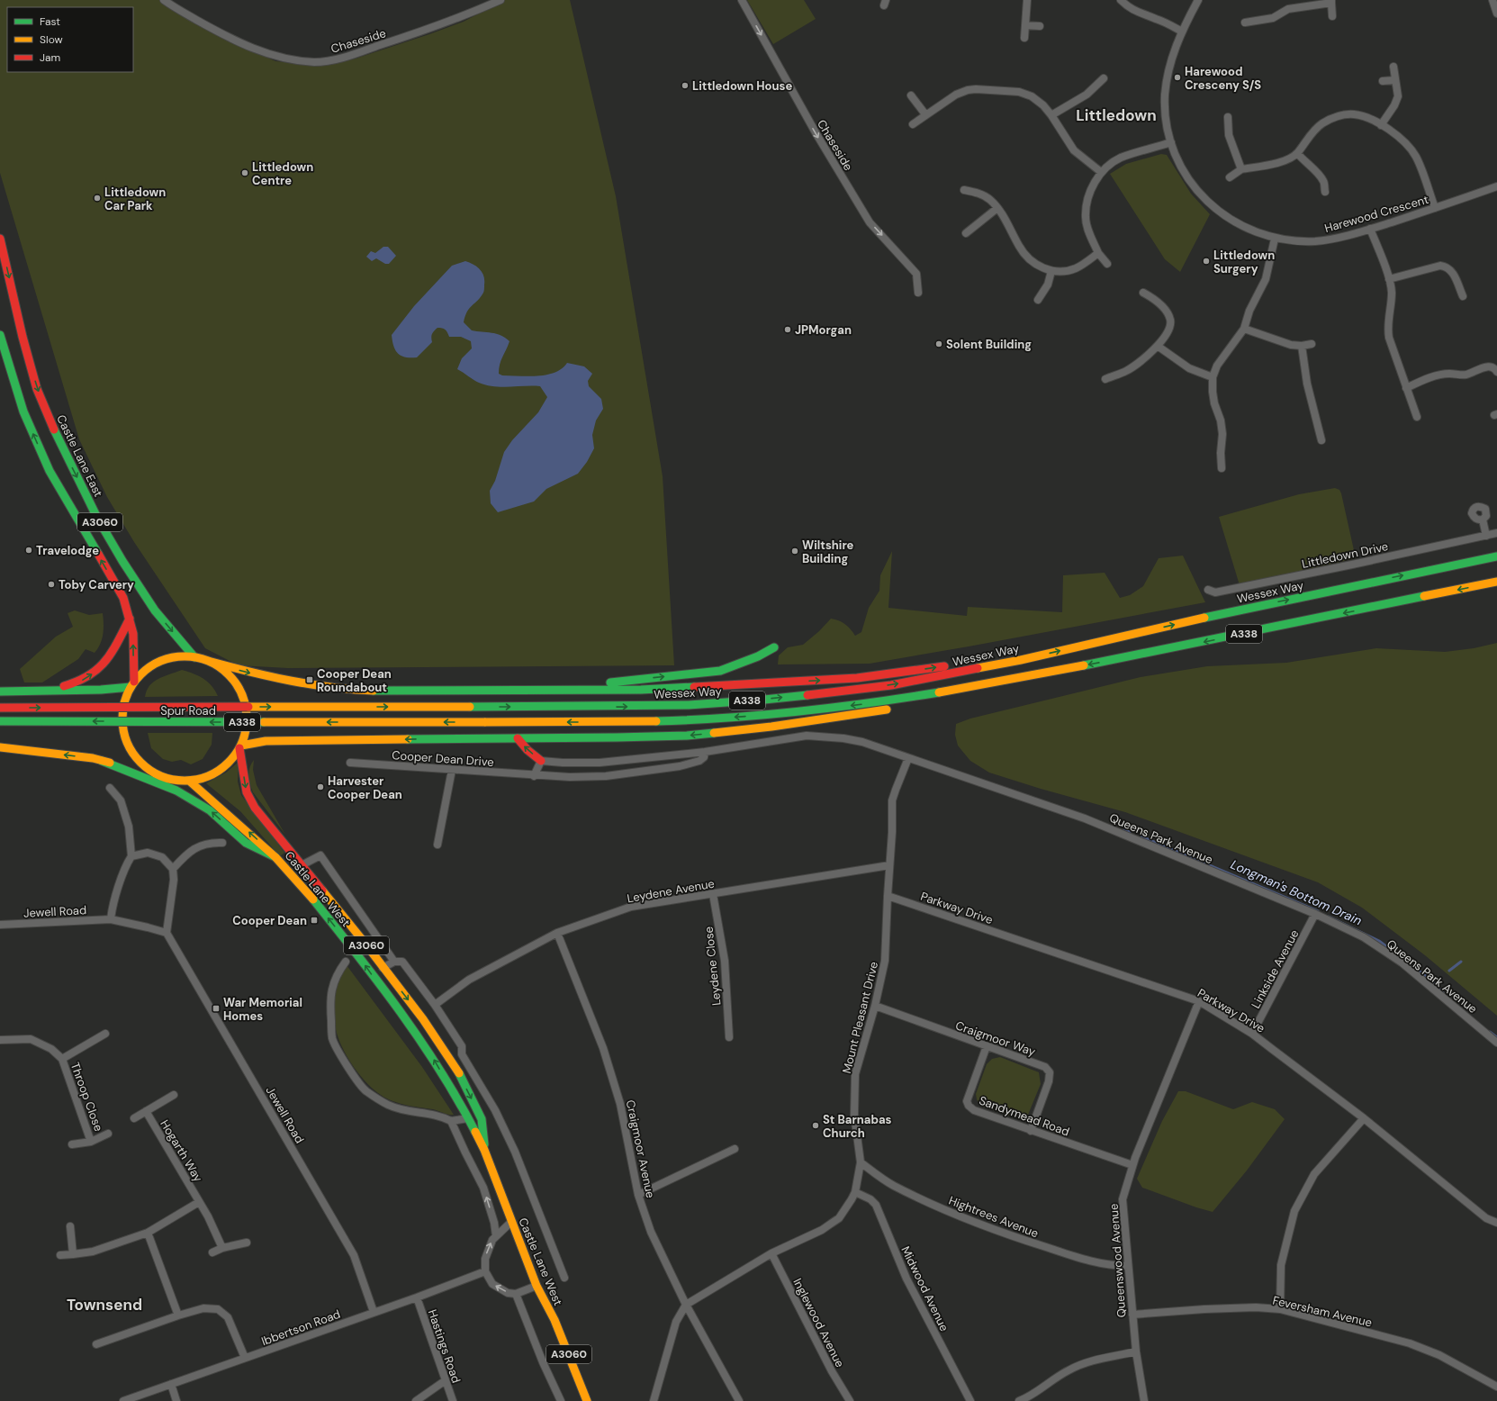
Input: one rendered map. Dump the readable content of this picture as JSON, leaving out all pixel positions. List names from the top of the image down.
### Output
{
  "streets": {
    "main road": [
      "Castle Lane East",
      "A3060",
      "Wessex Way",
      "A338",
      "Spur Road",
      "Castle Lane West"
    ],
    "street": [
      "Chaseside",
      "Harewood Crescent",
      "Littledown Drive",
      "Cooper Dean Drive",
      "Queens Park Avenue",
      "Leydene Avenue",
      "Parkway Drive",
      "Jewell Road",
      "Leydene Close",
      "Linkside Avenue",
      "Mount Pleasant Drive",
      "Craigmoor Way",
      "Throop Close",
      "Sandymead Road",
      "Craigmoor Avenue",
      "Hogarth Way",
      "Hightrees Avenue",
      "Queenswood Avenue",
      "Midwood Avenue",
      "Feversham Avenue",
      "Inglewood Avenue",
      "Ibbertson Road",
      "Hastings Road"
    ]
  },
  "crossings": [
    ["Castle Lane East", "A3060"],
    ["Castle Lane East", "Castle Lane West"],
    ["A3060", "Castle Lane West"],
    ["Wessex Way", "Spur Road"],
    ["A338", "Spur Road"],
    ["Queens Park Avenue", "Linkside Avenue"],
    ["Queens Park Avenue", "Mount Pleasant Drive"],
    ["Castle Lane West", "Leydene Avenue"],
    ["Leydene Avenue", "Leydene Close"],
    ["Leydene Avenue", "Mount Pleasant Drive"],
    ["Leydene Avenue", "Craigmoor Avenue"],
    ["Parkway Drive", "Linkside Avenue"],
    ["Parkway Drive", "Mount Pleasant Drive"],
    ["Parkway Drive", "Queenswood Avenue"],
    ["Jewell Road", "Ibbertson Road"],
    ["Mount Pleasant Drive", "Craigmoor Way"],
    ["Mount Pleasant Drive", "Craigmoor Avenue"],
    ["Mount Pleasant Drive", "Hightrees Avenue"],
    ["Mount Pleasant Drive", "Midwood Avenue"],
    ["Mount Pleasant Drive", "Inglewood Avenue"],
    ["Craigmoor Way", "Sandymead Road"],
    ["Sandymead Road", "Queenswood Avenue"],
    ["Hightrees Avenue", "Queenswood Avenue"],
    ["Queenswood Avenue", "Feversham Avenue"],
    ["Ibbertson Road", "Hastings Road"]
  ],
  "one_way": ["Chaseside"],
  "districts": ["Littledown", "Townsend"],
  "water": ["Longman's Bottom Drain"],
  "places": {
    "other": [
      "Harewood Cresceny S/S",
      "Littledown House",
      "Littledown Centre",
      "Littledown Car Park",
      "Littledown Surgery",
      "JPMorgan",
      "Solent Building",
      "Travelodge",
      "Wiltshire Building",
      "Toby Carvery",
      "Harvester Cooper Dean",
      "St Barnabas Church"
    ],
    "transit": ["Cooper Dean Roundabout", "Cooper Dean", "War Memorial Homes"]
  },
  "legend": ["Fast", "Slow", "Jam"]
}
